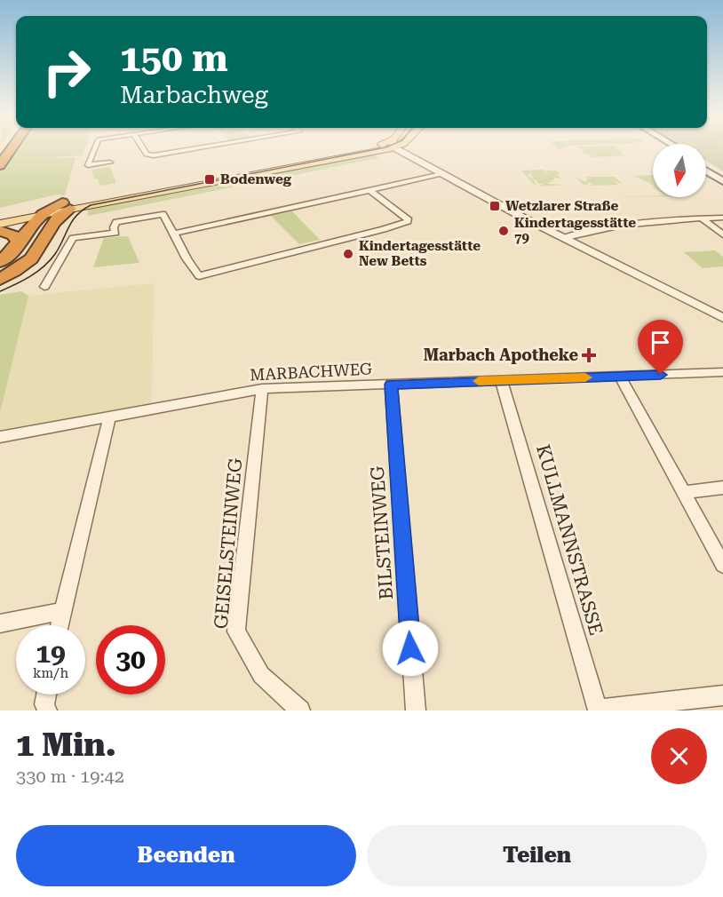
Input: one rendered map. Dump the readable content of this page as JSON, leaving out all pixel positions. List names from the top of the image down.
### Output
{
  "streets": {
    "street": [
      "MARBACHWEG",
      "BILSTEINWEG",
      "KULLMANNSTRASSE",
      "GEISELSTEINWEG"
    ]
  },
  "crossings": [
    ["MARBACHWEG", "BILSTEINWEG"],
    ["MARBACHWEG", "KULLMANNSTRASSE"],
    ["MARBACHWEG", "GEISELSTEINWEG"]
  ],
  "places": {
    "transit": ["Bodenweg", "Wetzlarer Straße"],
    "other": ["Kindertagesstätte 79", "Kindertagesstätte New Betts"],
    "health": ["Marbach Apotheke"]
  },
  "north": "bottom",
  "page": {
    "turn": ["150 m", "Marbachweg"],
    "speed": "19 km/h",
    "limit": "30",
    "heading": ["1 Min.", "330 m · 19:42"],
    "buttons": ["Beenden", "Teilen"]
  }
}
